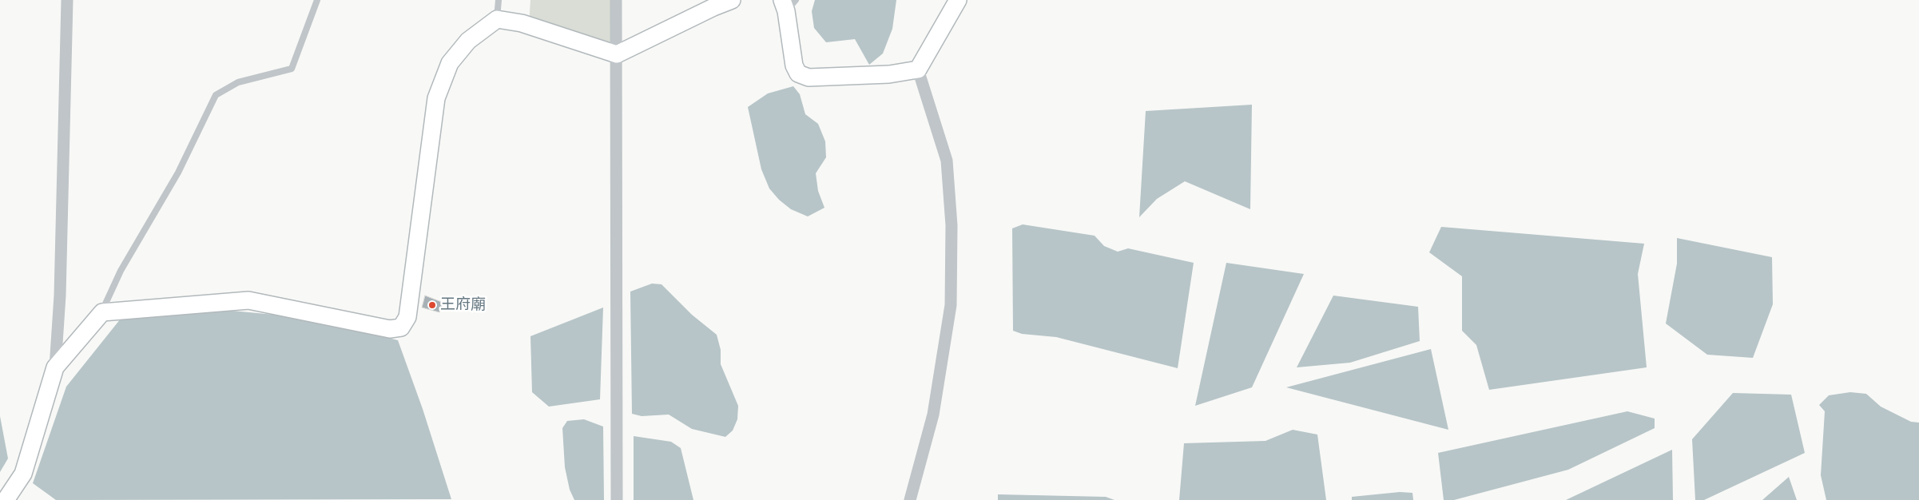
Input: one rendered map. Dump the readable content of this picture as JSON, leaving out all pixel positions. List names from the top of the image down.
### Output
{
  "places": ["王府廟"]
}
